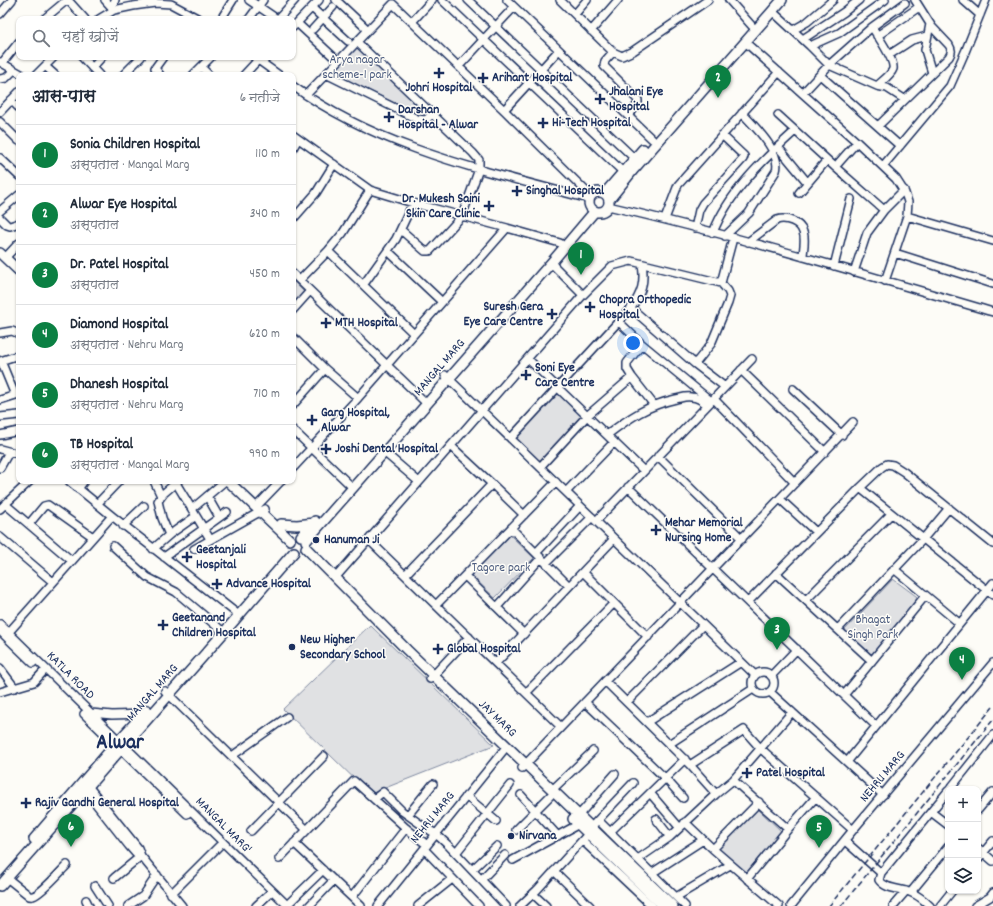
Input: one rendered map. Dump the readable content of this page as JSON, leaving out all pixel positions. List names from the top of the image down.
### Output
{
  "streets": {
    "main road": ["MANGAL MARG", "JAY MARG"],
    "street": ["KATLA ROAD", "NEHRU MARG", "MANGAL MARG'"]
  },
  "crossings": [
    ["MANGAL MARG", "KATLA ROAD"],
    ["MANGAL MARG", "JAY MARG"],
    ["MANGAL MARG", "MANGAL MARG'"],
    ["KATLA ROAD", "MANGAL MARG'"],
    ["JAY MARG", "NEHRU MARG"]
  ],
  "districts": ["Alwar"],
  "parks": ["Arya nagar scheme-1 park", "Tagore park", "Bhagat Singh Park"],
  "places": {
    "health": [
      "Johri Hospital",
      "Arihant Hospital",
      "Jhalani Eye Hospital",
      "Darshan Hospital - Alwar",
      "Hi-Tech Hospital",
      "Singhal Hospital",
      "Dr. Mukesh Saini Skin Care Clinic",
      "Chopra Orthopedic Hospital",
      "Suresh Gera Eye Care Centre",
      "MTH Hospital",
      "Soni Eye Care Centre",
      "Garg Hospital, Alwar",
      "Joshi Dental Hospital",
      "Mehar Memorial Nursing Home",
      "Geetanjali Hospital",
      "Advance Hospital",
      "Geetanand Children Hospital",
      "Global Hospital",
      "Patel Hospital",
      "Rajiv Gandhi General Hospital"
    ],
    "other": ["Hanuman Ji", "New Higher Secondary School", "Nirvana"]
  },
  "page": {
    "search": "यहाँ खोजें",
    "pins": [
      "2",
      "1",
      "3",
      "4",
      "6",
      "5"
    ],
    "heading": ["आस-पास", "6 नतीजे"],
    "list": [
      {
        "mark": "1",
        "name": "Sonia Children Hospital",
        "note": "अस्पताल · Mangal Marg",
        "value": "110 m"
      },
      {
        "mark": "2",
        "name": "Alwar Eye Hospital",
        "note": "अस्पताल",
        "value": "340 m"
      },
      {
        "mark": "3",
        "name": "Dr. Patel Hospital",
        "note": "अस्पताल",
        "value": "450 m"
      },
      {
        "mark": "4",
        "name": "Diamond Hospital",
        "note": "अस्पताल · Nehru Marg",
        "value": "620 m"
      },
      {
        "mark": "5",
        "name": "Dhanesh Hospital",
        "note": "अस्पताल · Nehru Marg",
        "value": "710 m"
      },
      {
        "mark": "6",
        "name": "TB Hospital",
        "note": "अस्पताल · Mangal Marg",
        "value": "990 m"
      }
    ],
    "map_buttons": ["+", "−"]
  }
}
